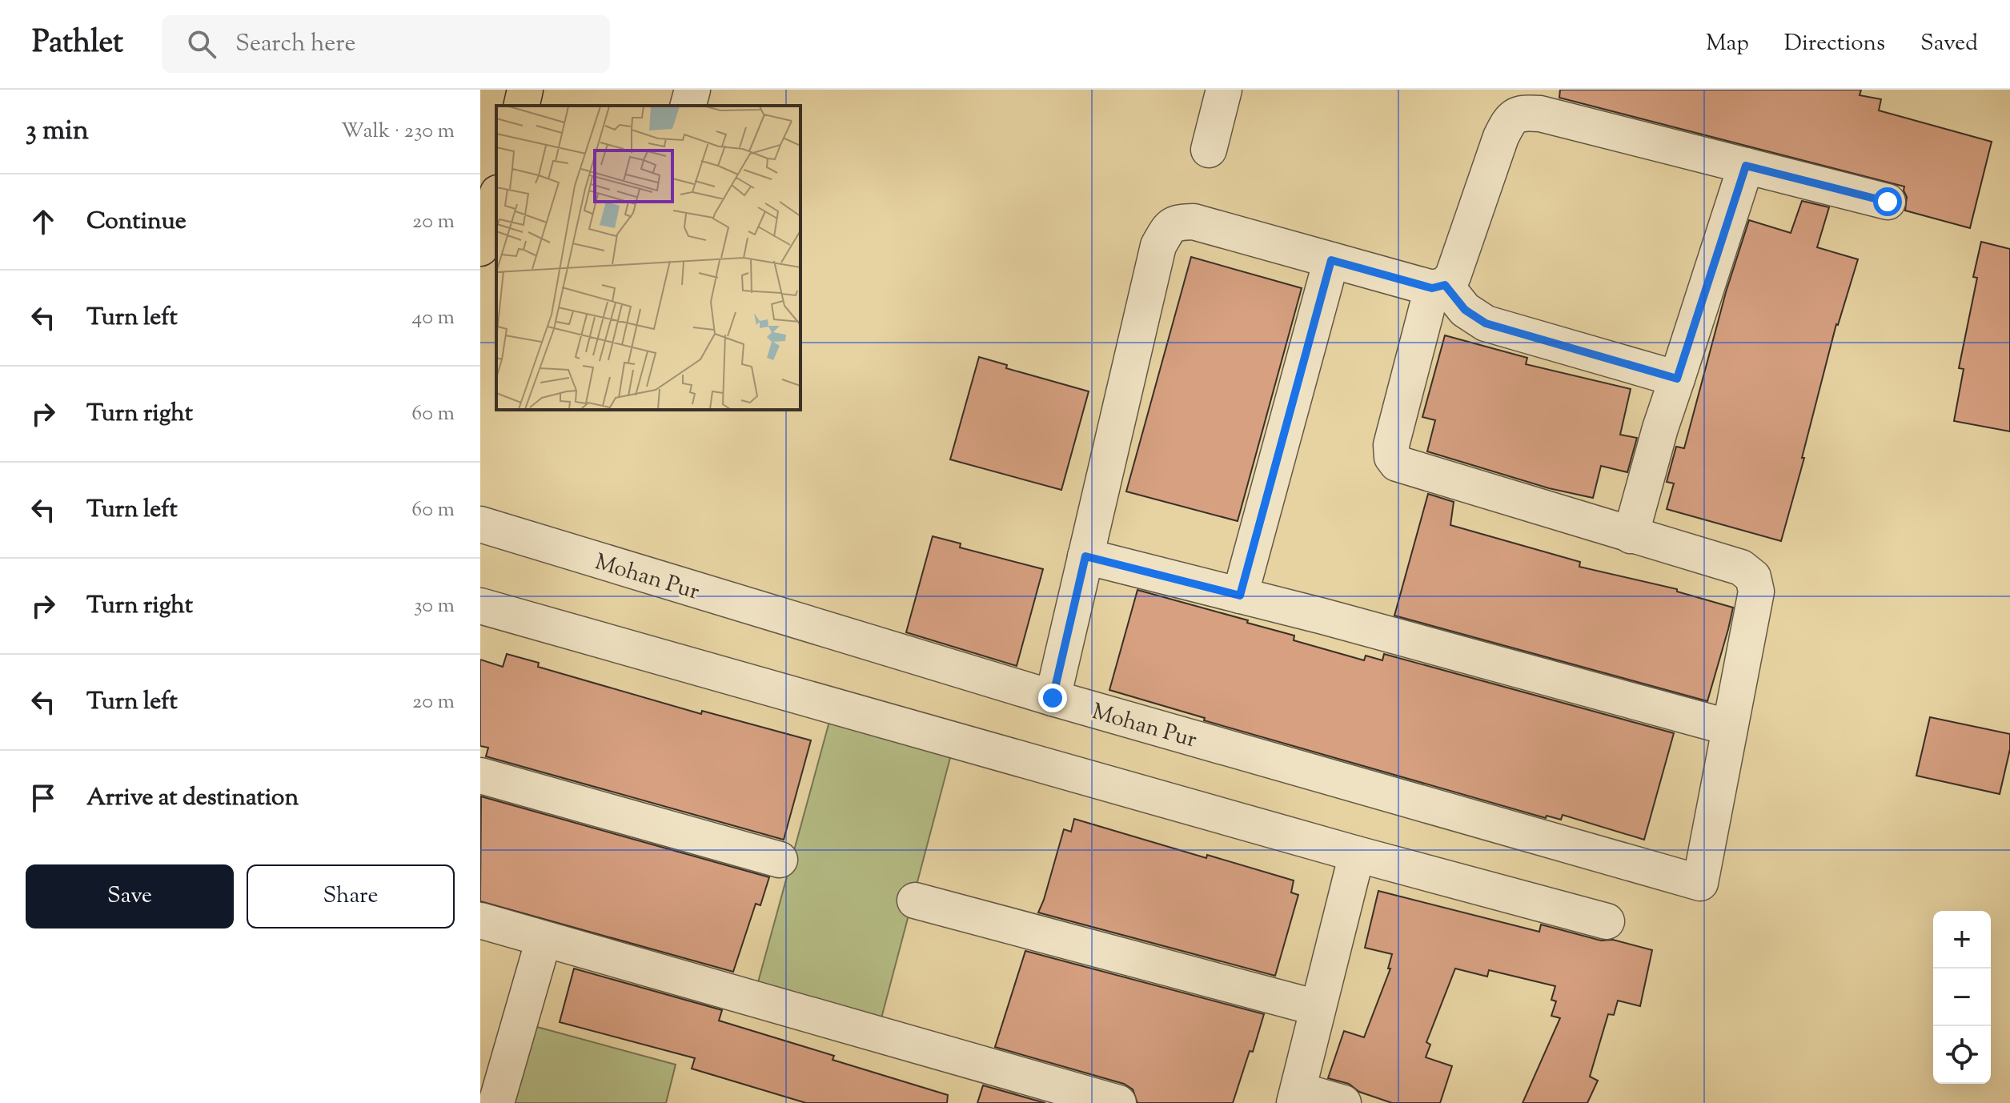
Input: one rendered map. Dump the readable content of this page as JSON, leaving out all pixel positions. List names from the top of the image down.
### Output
{
  "streets": {
    "street": ["Mohan Pur"]
  },
  "page": {
    "header": "Pathlet",
    "search": "Search here",
    "nav": ["Map", "Directions", "Saved"],
    "heading": ["3 min", "Walk · 230 m"],
    "list": [
      ["Continue", "20 m"],
      ["Turn left", "40 m"],
      ["Turn right", "60 m"],
      ["Turn left", "60 m"],
      ["Turn right", "30 m"],
      ["Turn left", "20 m"],
      "Arrive at destination"
    ],
    "buttons": ["Save", "Share"],
    "map_buttons": ["+", "−"]
  }
}
